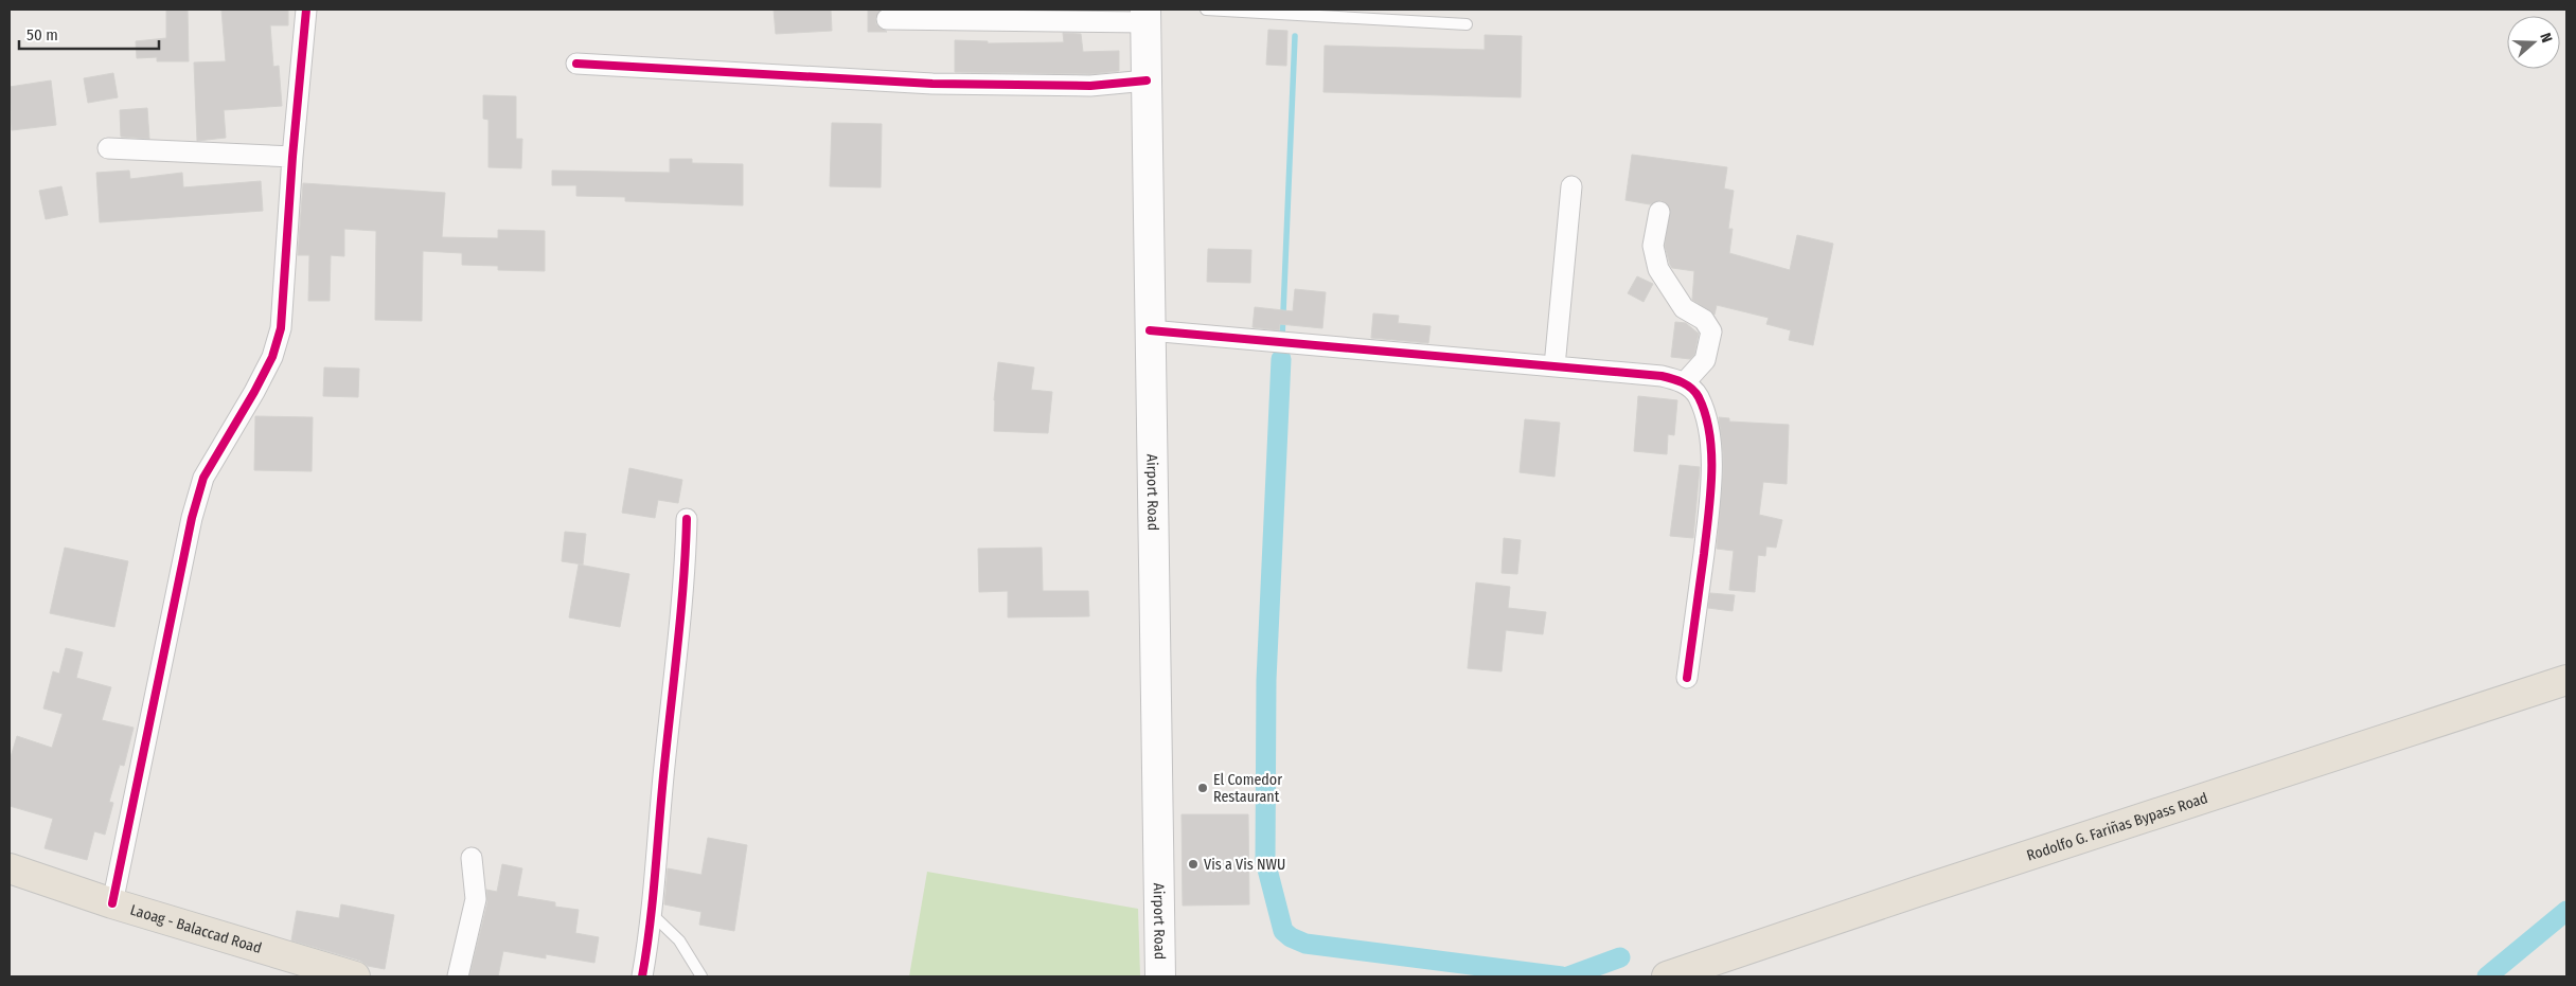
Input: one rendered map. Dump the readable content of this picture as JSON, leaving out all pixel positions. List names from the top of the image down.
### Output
{
  "streets": {
    "main road": ["Airport Road", "Rodolfo G. Fariñas Bypass Road", "Laoag - Balaccad Road"]
  },
  "places": ["El Comedor Restaurant", "Vis a Vis NWU"],
  "scale_bar": "50 m",
  "north": "right"
}
